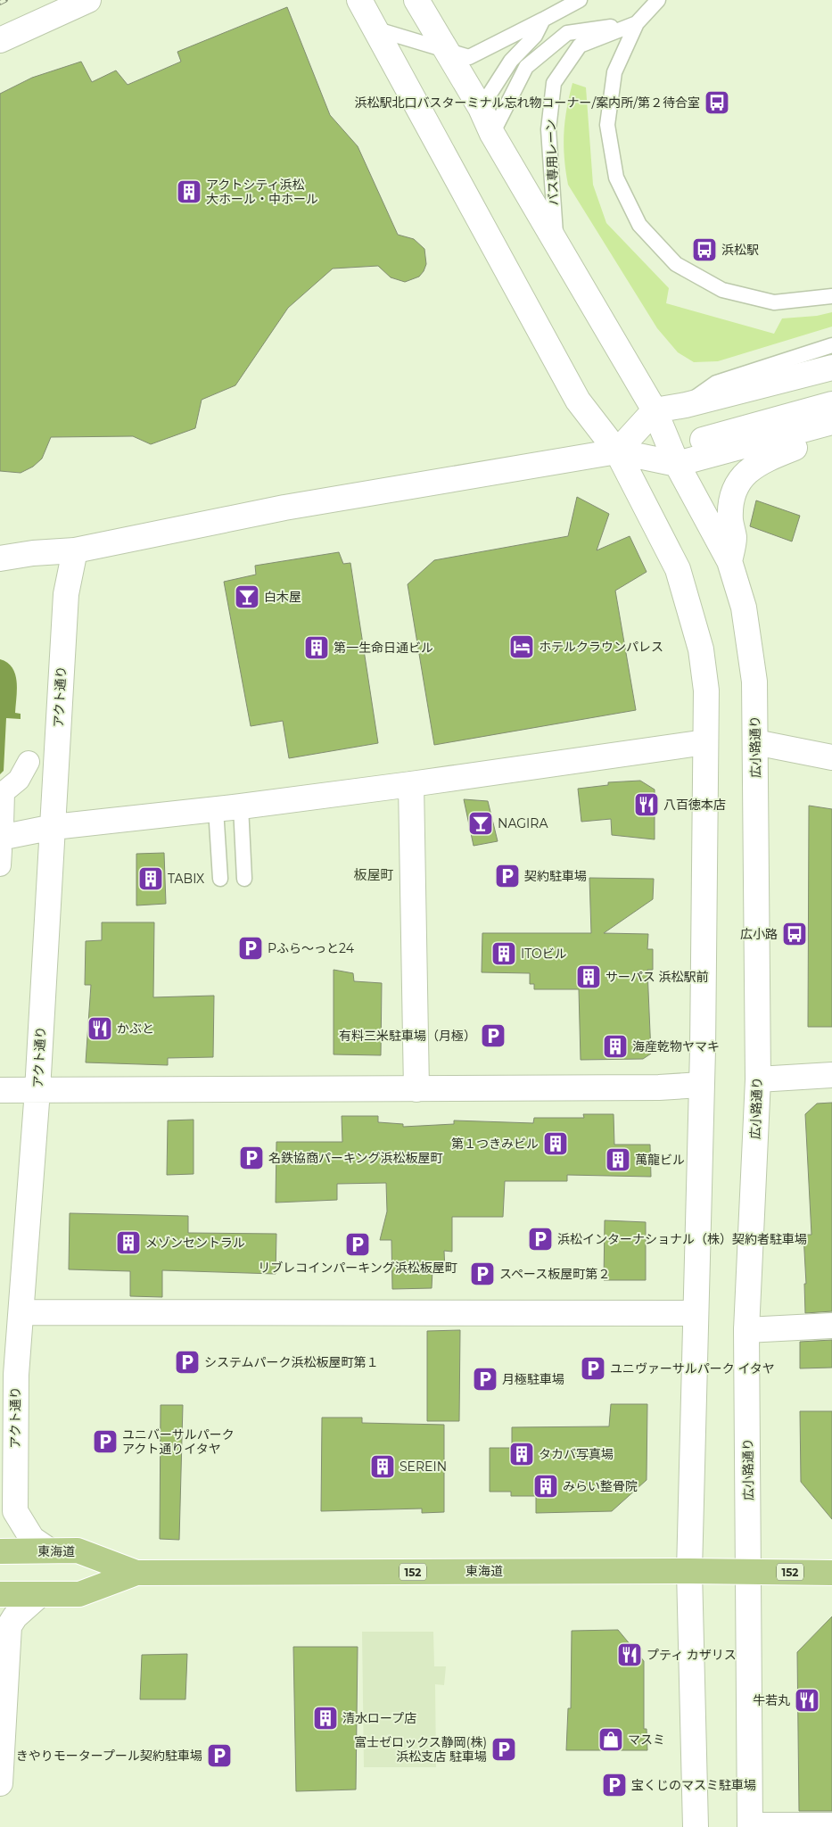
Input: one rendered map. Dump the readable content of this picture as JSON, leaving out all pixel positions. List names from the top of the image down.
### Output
{
  "streets": {
    "highway": ["東海道", "152"],
    "street": ["アクト通り", "広小路通り"],
    "lane": ["バス専用レーン"]
  },
  "crossings": [
    ["バス専用レーン", "広小路通り"],
    ["アクト通り", "東海道"],
    ["広小路通り", "東海道"]
  ],
  "districts": ["板屋町"],
  "places": {
    "bus stop": ["浜松駅北口バスターミナル忘れ物コーナー/案内所/第２待合室", "浜松駅", "広小路"],
    "building": [
      "アクトシティ浜松 大ホール・中ホール",
      "第一生命日通ビル",
      "TABIX",
      "ITOビル",
      "サーパス 浜松駅前",
      "海産乾物ヤマキ",
      "第１つきみビル",
      "萬龍ビル",
      "メゾンセントラル",
      "タカバ写真場",
      "SEREIN",
      "みらい整骨院",
      "清水ロープ店"
    ],
    "bar": ["白木屋", "NAGIRA"],
    "hotel": ["ホテルクラウンパレス"],
    "restaurant": [
      "八百徳本店",
      "かぶと",
      "プティ カザリス",
      "牛若丸"
    ],
    "parking": [
      "契約駐車場",
      "Pふら～っと24",
      "有料三米駐車場（月極）",
      "名鉄協商パーキング浜松板屋町",
      "浜松インターナショナル（株）契約者駐車場",
      "リブレコインパーキング浜松板屋町",
      "スペース板屋町第２",
      "システムパーク浜松板屋町第１",
      "ユニヴァーサルパーク イタヤ",
      "月極駐車場",
      "ユニバーサルパーク アクト通りイタヤ",
      "富士ゼロックス静岡(株) 浜松支店 駐車場",
      "きやりモータープール契約駐車場",
      "宝くじのマスミ駐車場"
    ],
    "shop": ["マスミ"]
  }
}
